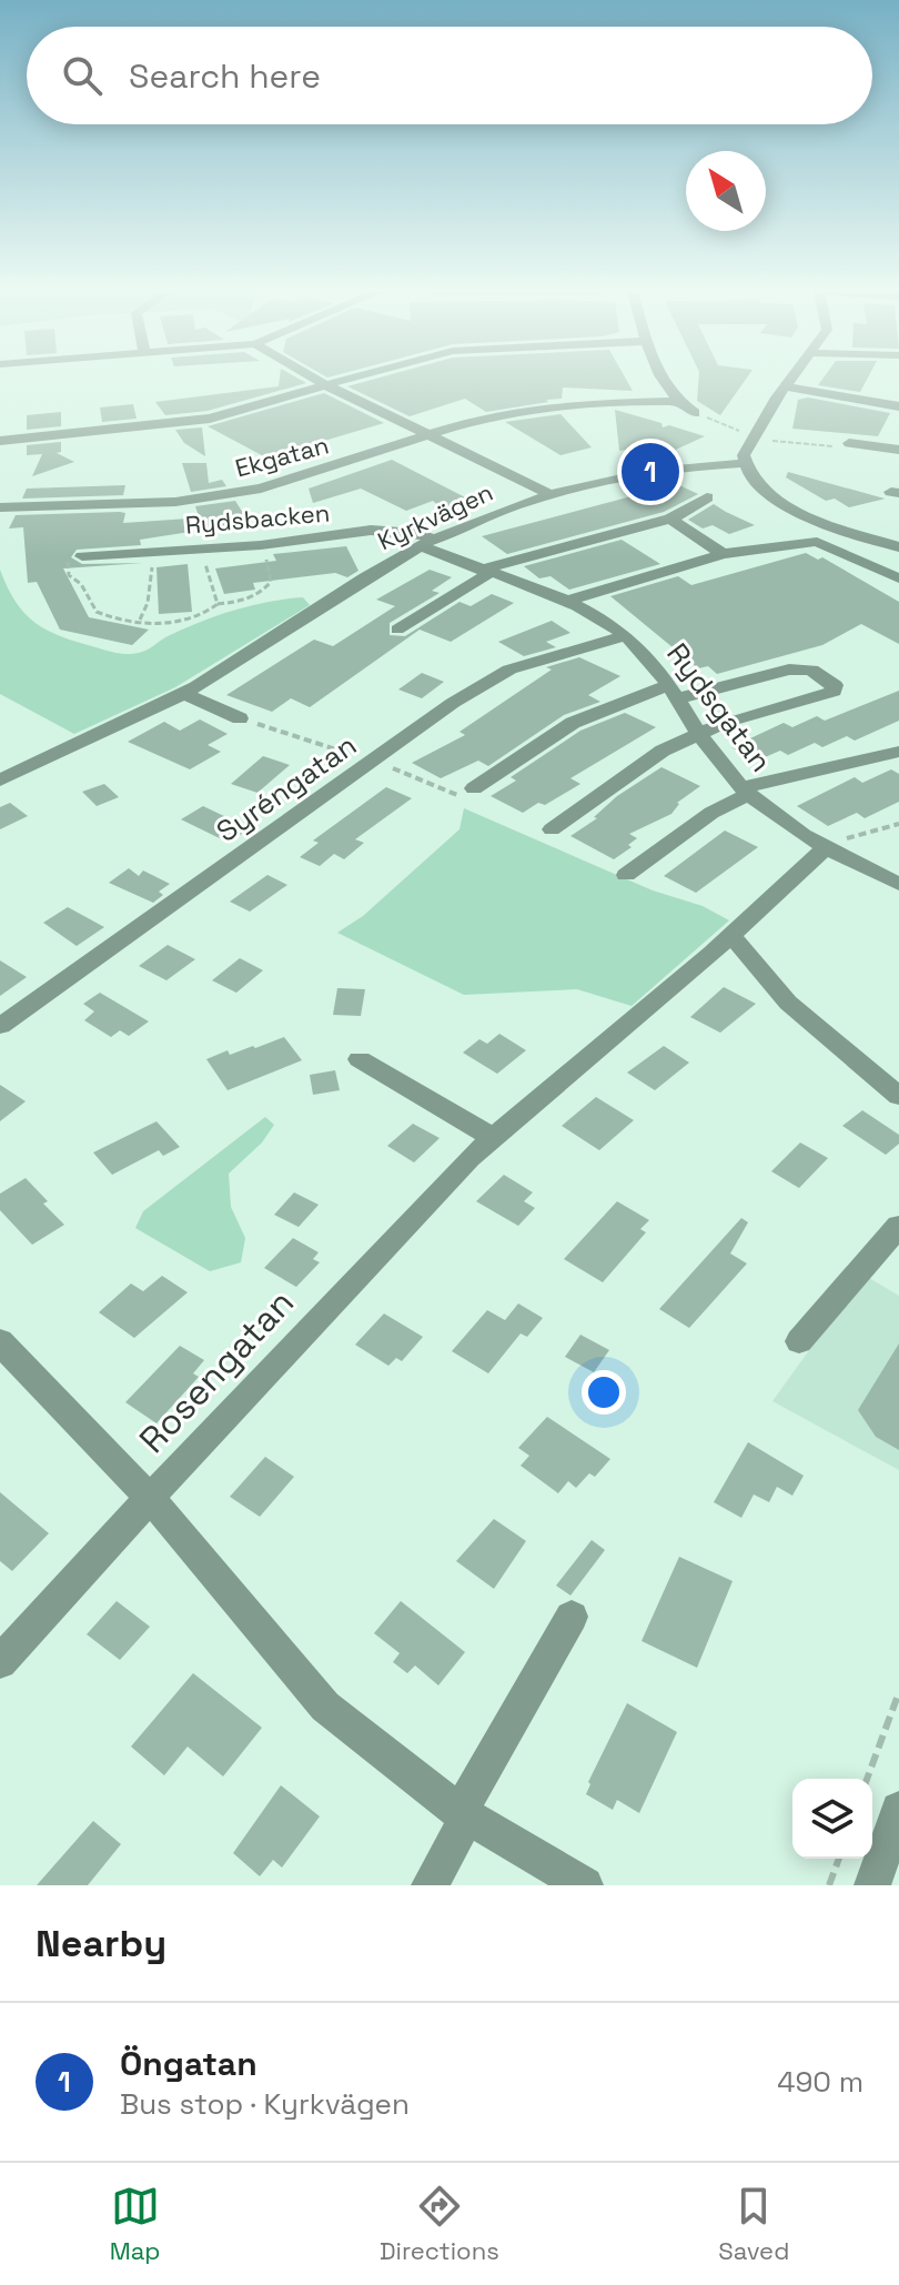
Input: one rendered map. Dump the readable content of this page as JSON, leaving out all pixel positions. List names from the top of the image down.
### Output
{
  "streets": {
    "street": [
      "Ekgatan",
      "Kyrkvägen",
      "Rydsbacken",
      "Rydsgatan",
      "Syréngatan",
      "Rosengatan"
    ]
  },
  "crossings": [
    ["Kyrkvägen", "Rydsbacken"],
    ["Kyrkvägen", "Rydsgatan"],
    ["Rydsbacken", "Rydsgatan"],
    ["Rydsgatan", "Syréngatan"],
    ["Rydsgatan", "Rosengatan"]
  ],
  "north": "top left",
  "page": {
    "search": "Search here",
    "pins": "1",
    "heading": "Nearby",
    "list": [
      {
        "mark": "1",
        "name": "Öngatan",
        "note": "Bus stop · Kyrkvägen",
        "value": "490 m"
      }
    ],
    "nav": ["Map", "Directions", "Saved"]
  }
}
